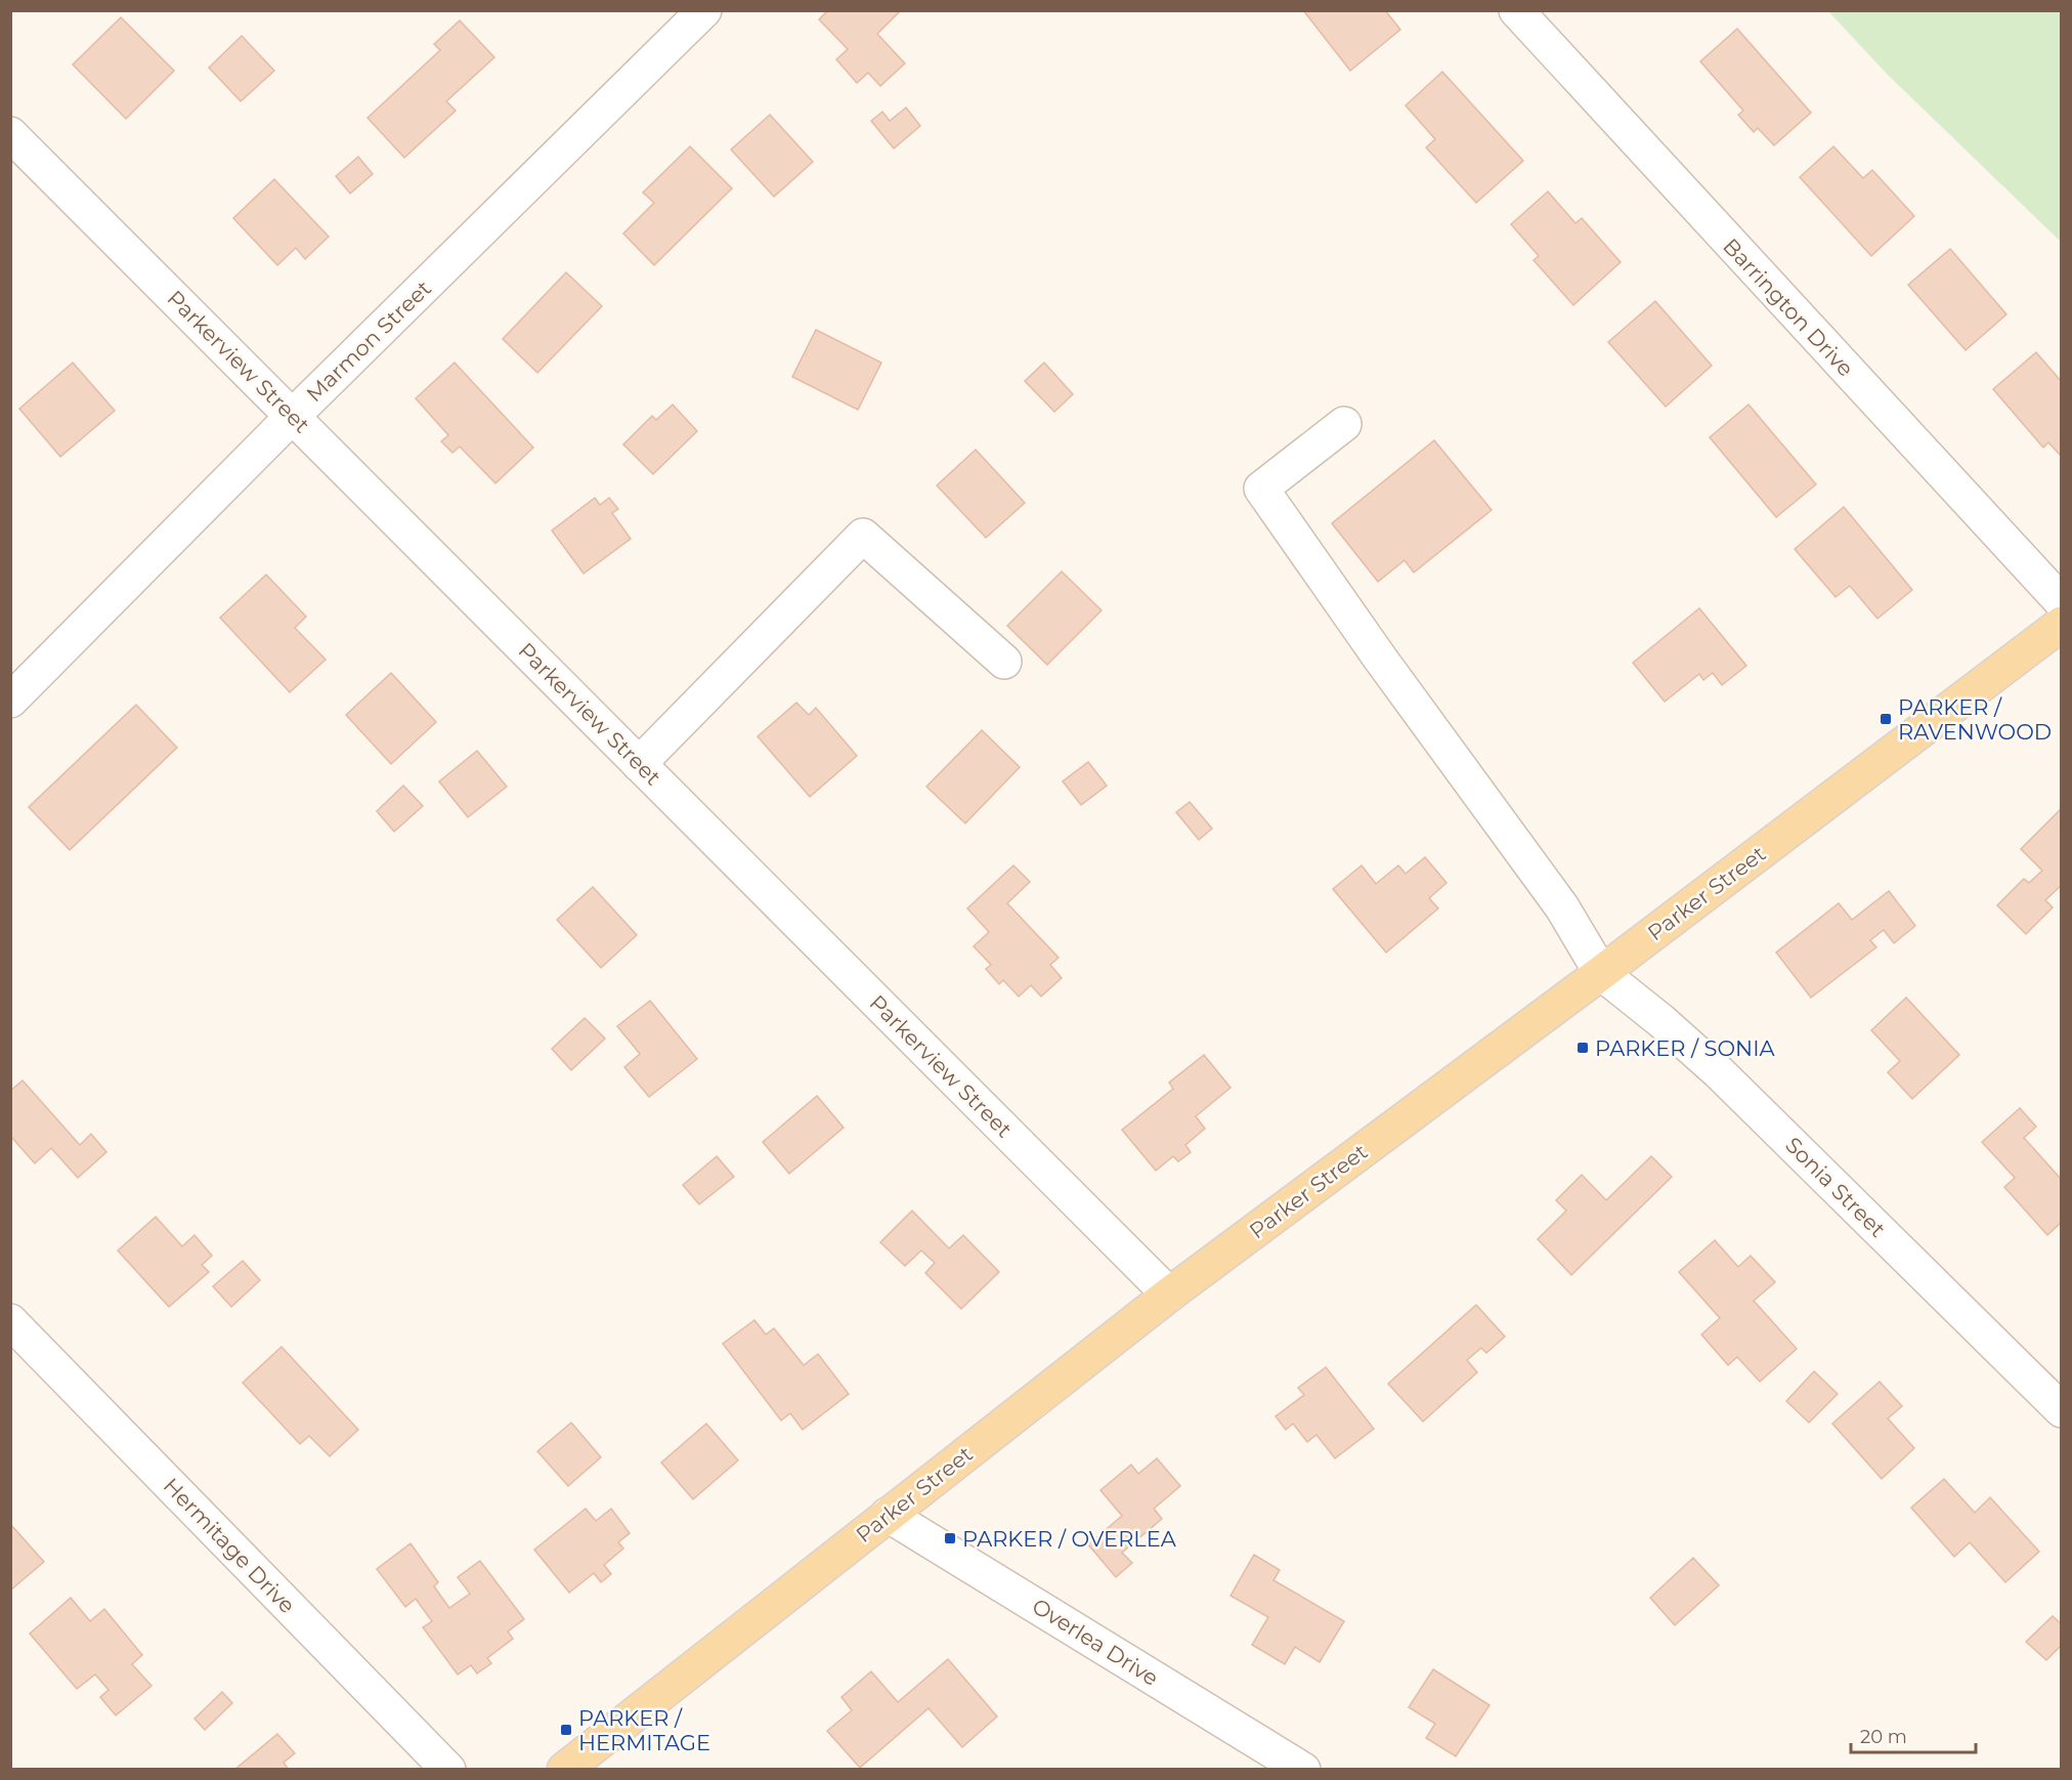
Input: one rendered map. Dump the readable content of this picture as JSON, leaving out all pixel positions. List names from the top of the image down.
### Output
{
  "streets": {
    "main road": ["Parker Street"],
    "street": [
      "Barrington Drive",
      "Marmon Street",
      "Parkerview Street",
      "Sonia Street",
      "Hermitage Drive",
      "Overlea Drive"
    ]
  },
  "crossings": [
    ["Marmon Street", "Parkerview Street"],
    ["Parkerview Street", "Parker Street"],
    ["Parker Street", "Sonia Street"],
    ["Parker Street", "Overlea Drive"]
  ],
  "places": {
    "transit": [
      "PARKER / RAVENWOOD",
      "PARKER / SONIA",
      "PARKER / OVERLEA",
      "PARKER / HERMITAGE"
    ]
  },
  "scale_bar": "20 m"
}
